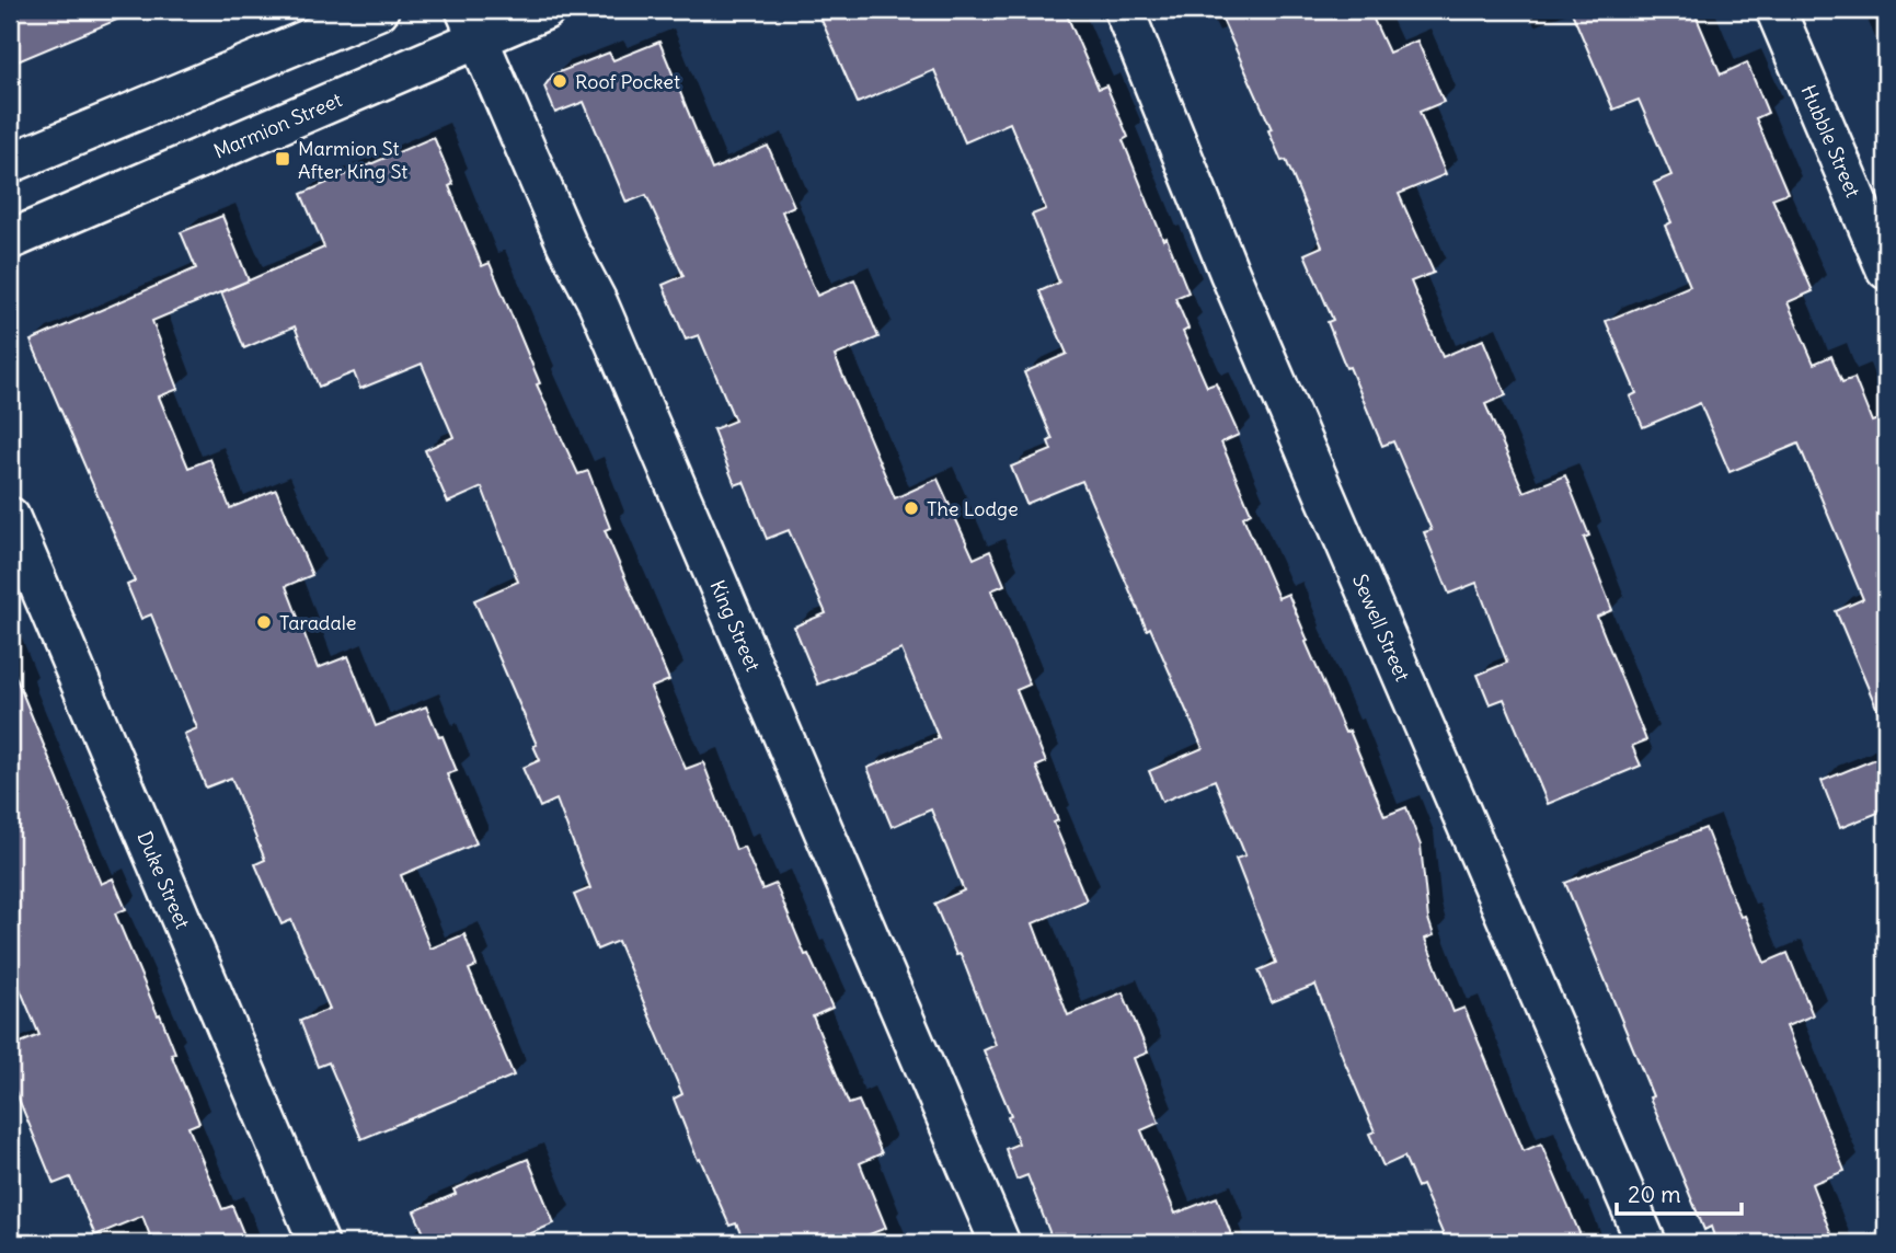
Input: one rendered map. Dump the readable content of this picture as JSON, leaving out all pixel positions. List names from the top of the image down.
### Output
{
  "streets": {
    "street": [
      "Marmion Street",
      "Hubble Street",
      "King Street",
      "Sewell Street",
      "Duke Street"
    ]
  },
  "crossings": [
    ["Marmion Street", "King Street"]
  ],
  "places": {
    "other": ["Roof Pocket", "The Lodge", "Taradale"],
    "transit": ["Marmion St After King St"]
  },
  "scale_bar": "20 m"
}
